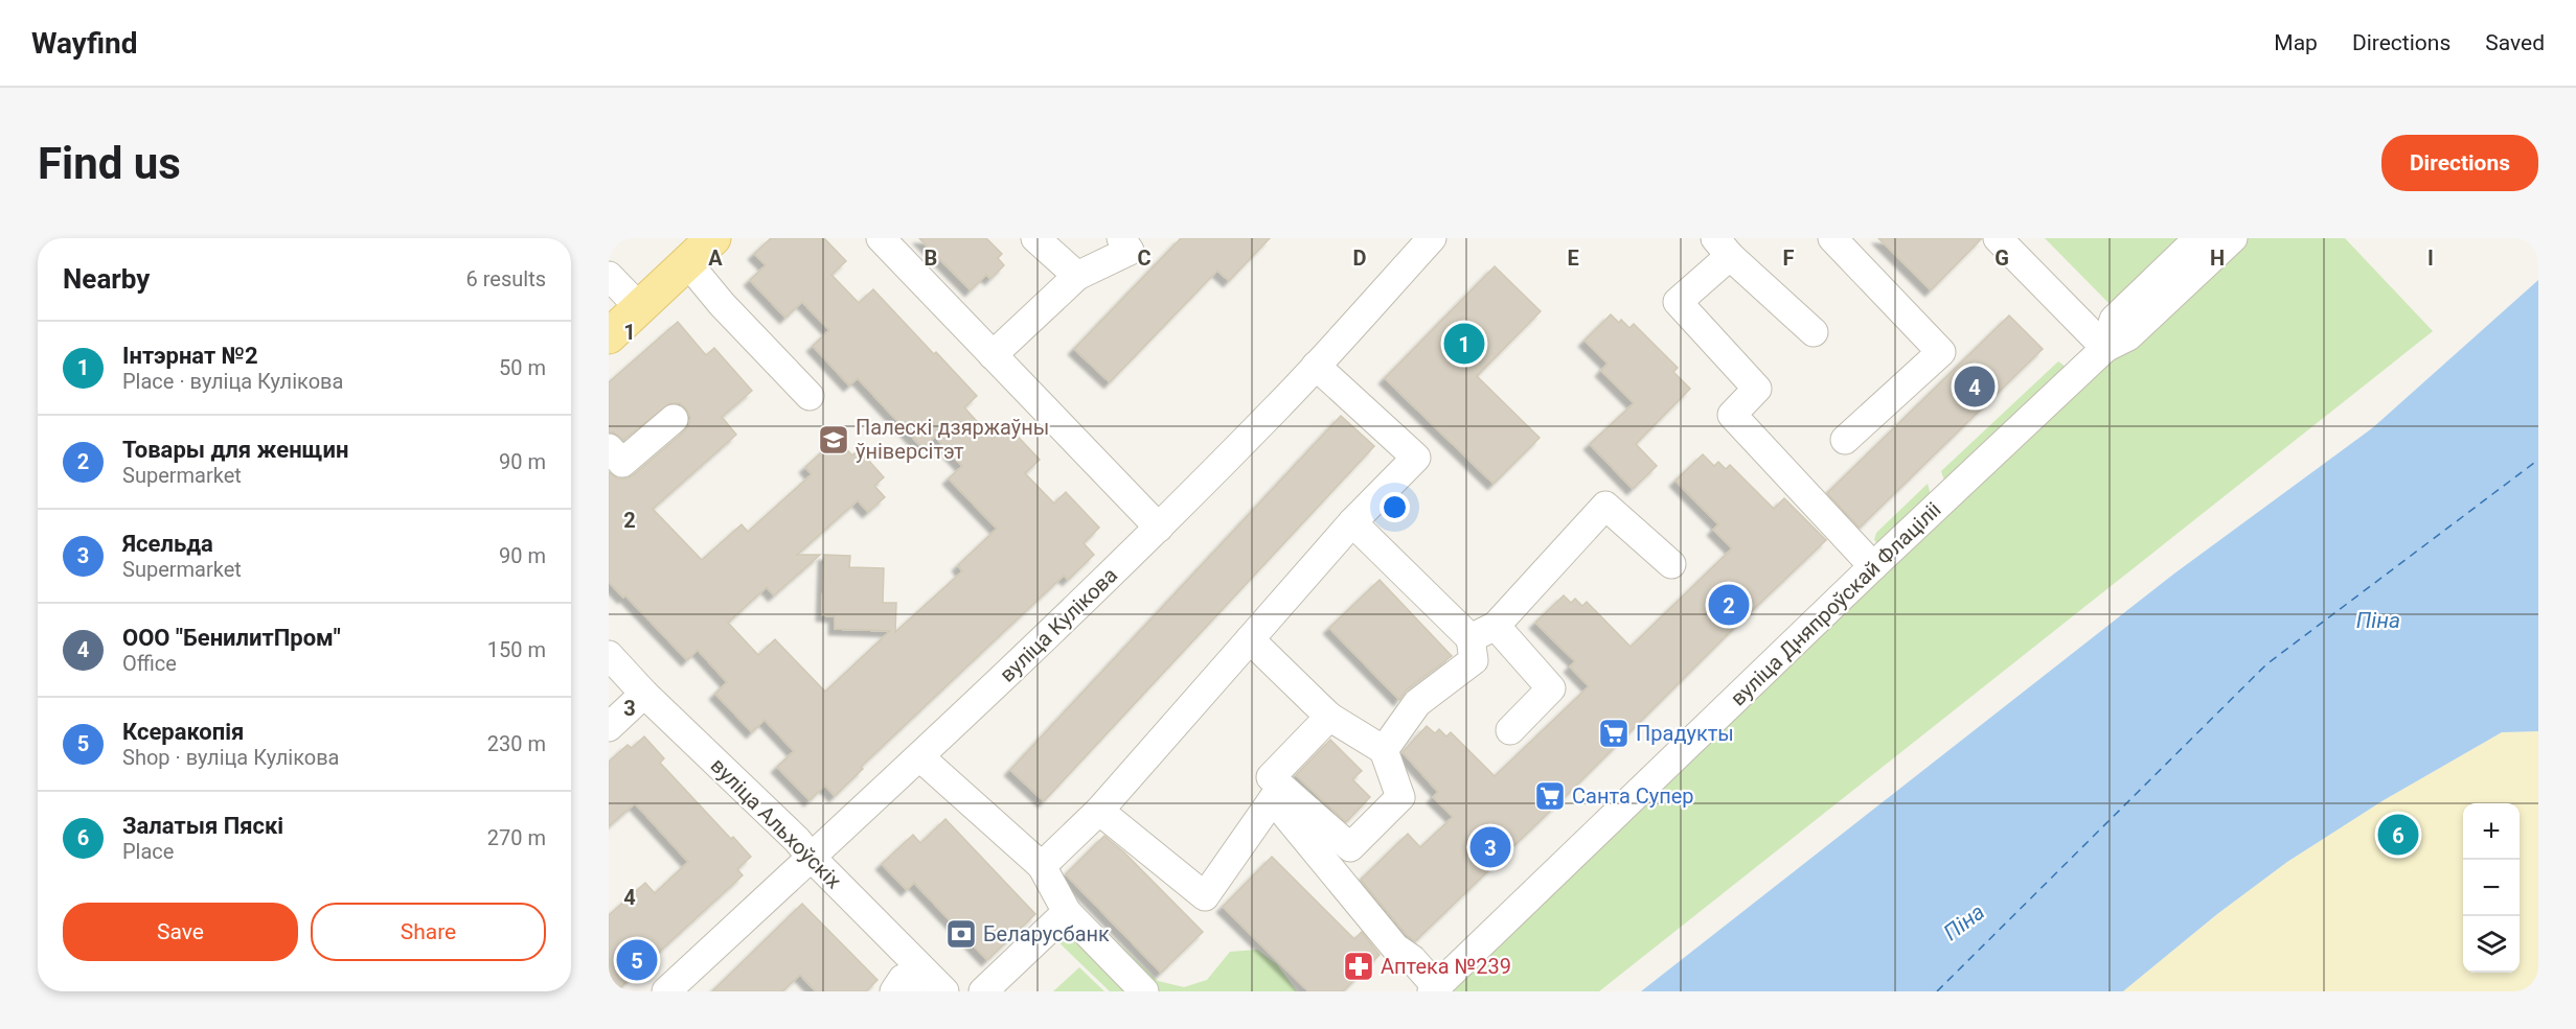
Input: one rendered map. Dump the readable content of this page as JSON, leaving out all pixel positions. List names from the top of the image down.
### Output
{
  "streets": {
    "street": ["вуліца Дняпроўскай Флаціліі", "вуліца Кулікова", "вуліца Альхоўскіх"]
  },
  "crossings": [
    ["вуліца Кулікова", "вуліца Альхоўскіх"]
  ],
  "water": ["Піна"],
  "places": {
    "school or university": ["Палескі дзяржаўны ўніверсітэт"],
    "supermarket": ["Прадукты", "Санта Супер"],
    "bank": ["Беларусбанк"],
    "pharmacy": ["Аптека №239"]
  },
  "page": {
    "header": "Wayfind",
    "nav": ["Map", "Directions", "Saved"],
    "buttons": [
      "Directions",
      ["Save", "Share"]
    ],
    "title": "Find us",
    "heading": ["Nearby", "6 results"],
    "list": [
      {
        "mark": "1",
        "name": "Інтэрнат №2",
        "note": "Place · вуліца Кулікова",
        "value": "50 m"
      },
      {
        "mark": "2",
        "name": "Товары для женщин",
        "note": "Supermarket",
        "value": "90 m"
      },
      {
        "mark": "3",
        "name": "Ясельда",
        "note": "Supermarket",
        "value": "90 m"
      },
      {
        "mark": "4",
        "name": "ООО \"БенилитПром\"",
        "note": "Office",
        "value": "150 m"
      },
      {
        "mark": "5",
        "name": "Ксеракопія",
        "note": "Shop · вуліца Кулікова",
        "value": "230 m"
      },
      {
        "mark": "6",
        "name": "Залатыя Пяскі",
        "note": "Place",
        "value": "270 m"
      }
    ],
    "pins": [
      "1",
      "4",
      "2",
      "6",
      "3",
      "5"
    ],
    "map_buttons": ["+", "−"]
  },
  "grid": {
    "columns": [
      "A",
      "B",
      "C",
      "D",
      "E",
      "F",
      "G",
      "H",
      "I"
    ],
    "rows": [
      "1",
      "2",
      "3",
      "4"
    ]
  }
}
